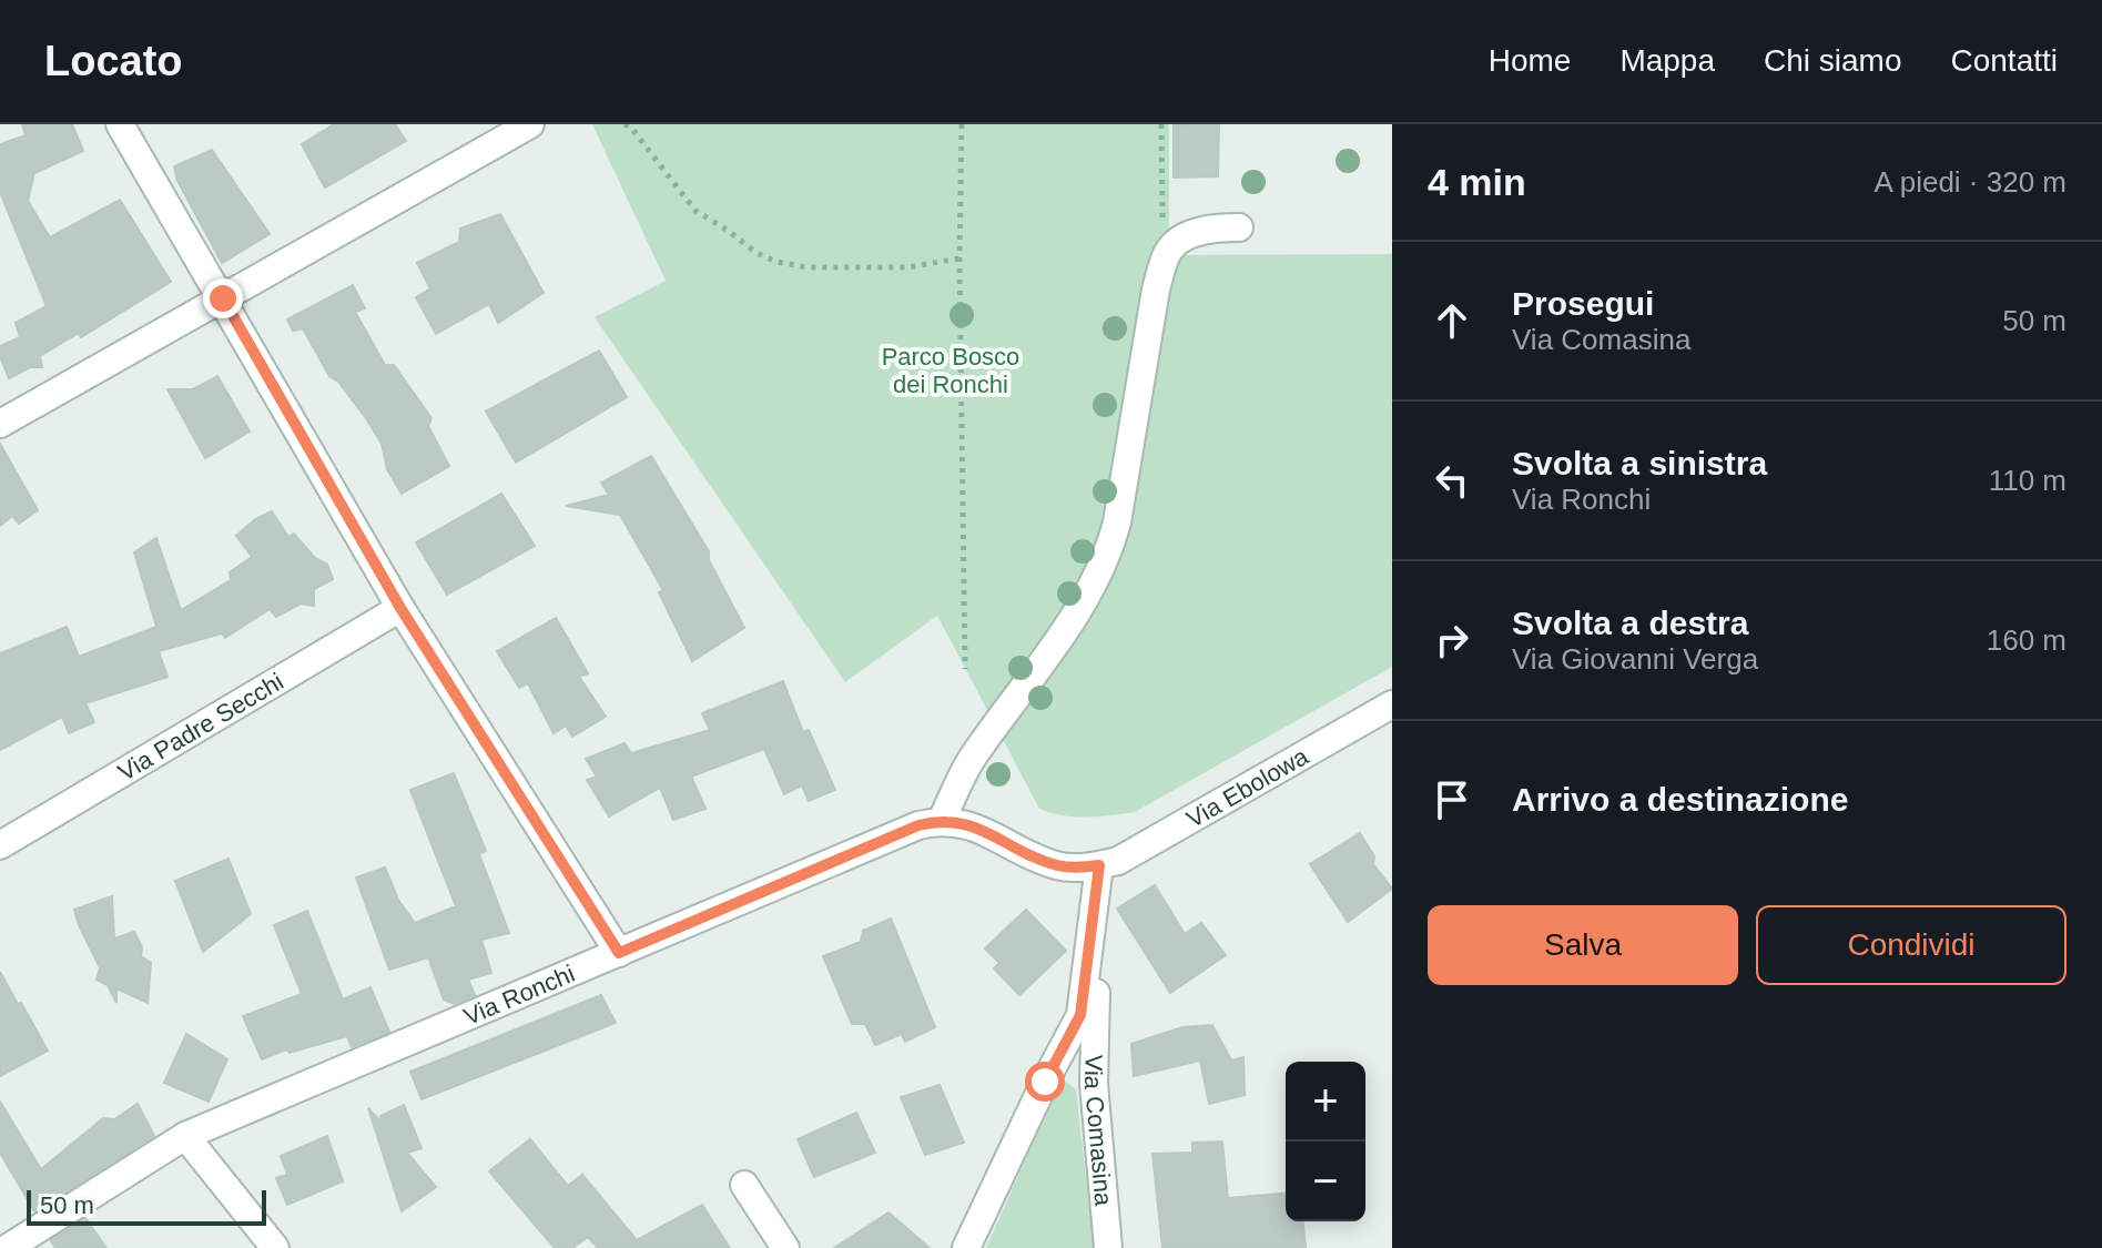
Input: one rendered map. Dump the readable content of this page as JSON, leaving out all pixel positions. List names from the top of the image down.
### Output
{
  "streets": {
    "street": [
      "Via Padre Secchi",
      "Via Ebolowa",
      "Via Ronchi",
      "Via Comasina"
    ]
  },
  "crossings": [
    ["Via Ebolowa", "Via Comasina"]
  ],
  "parks": ["Parco Bosco dei Ronchi"],
  "scale_bar": "50 m",
  "page": {
    "header": "Locato",
    "nav": [
      "Home",
      "Mappa",
      "Chi siamo",
      "Contatti"
    ],
    "heading": ["4 min", "A piedi · 320 m"],
    "list": [
      ["Prosegui", "Via Comasina", "50 m"],
      ["Svolta a sinistra", "Via Ronchi", "110 m"],
      ["Svolta a destra", "Via Giovanni Verga", "160 m"],
      "Arrivo a destinazione"
    ],
    "buttons": ["Salva", "Condividi"],
    "map_buttons": ["+", "−"],
    "scale": "50 m"
  }
}
